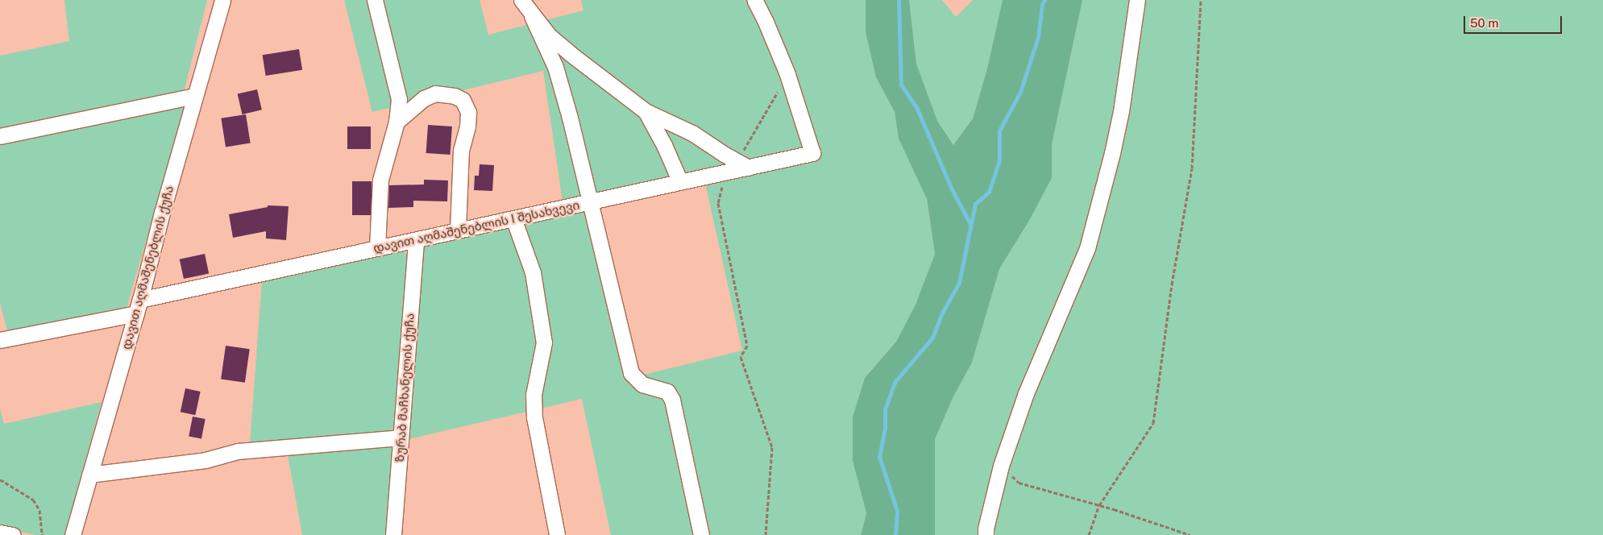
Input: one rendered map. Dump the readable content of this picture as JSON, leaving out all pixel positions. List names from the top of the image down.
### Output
{
  "streets": {
    "street": ["დავით აღმაშენებლის I შესახვევი", "დავით აღმაშენებლის ქუჩა", "ზურაბ მაჩხანელის ქუჩა"]
  },
  "crossings": [
    ["დავით აღმაშენებლის I შესახვევი", "დავით აღმაშენებლის ქუჩა"],
    ["დავით აღმაშენებლის I შესახვევი", "ზურაბ მაჩხანელის ქუჩა"]
  ],
  "scale_bar": "50 m"
}
